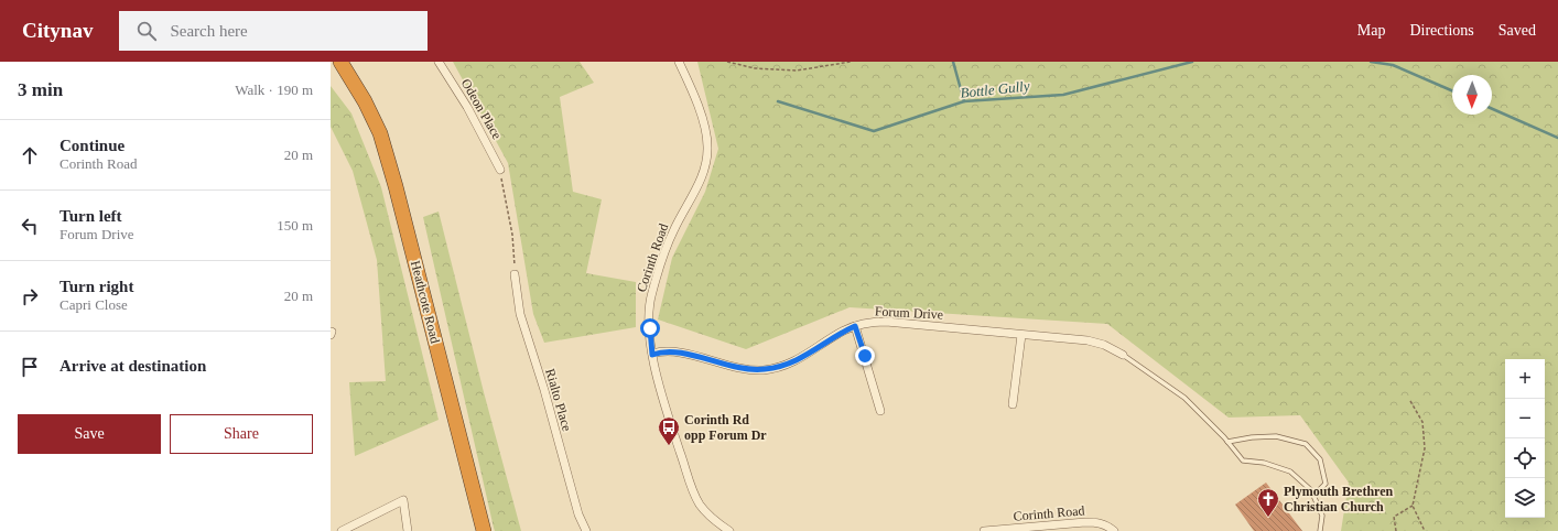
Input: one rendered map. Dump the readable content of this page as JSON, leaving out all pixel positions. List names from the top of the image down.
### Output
{
  "streets": {
    "highway": ["Heathcote Road"],
    "street": [
      "Odeon Place",
      "Corinth Road",
      "Forum Drive",
      "Rialto Place"
    ]
  },
  "crossings": [
    ["Corinth Road", "Forum Drive"]
  ],
  "water": ["Bottle Gully"],
  "places": {
    "bus stop": ["Corinth Rd opp Forum Dr"],
    "church": ["Plymouth Brethren Christian Church"]
  },
  "north": "bottom",
  "page": {
    "header": "Citynav",
    "search": "Search here",
    "nav": ["Map", "Directions", "Saved"],
    "heading": ["3 min", "Walk · 190 m"],
    "list": [
      ["Continue", "Corinth Road", "20 m"],
      ["Turn left", "Forum Drive", "150 m"],
      ["Turn right", "Capri Close", "20 m"],
      "Arrive at destination"
    ],
    "map_buttons": ["+", "−"],
    "buttons": ["Save", "Share"]
  }
}
